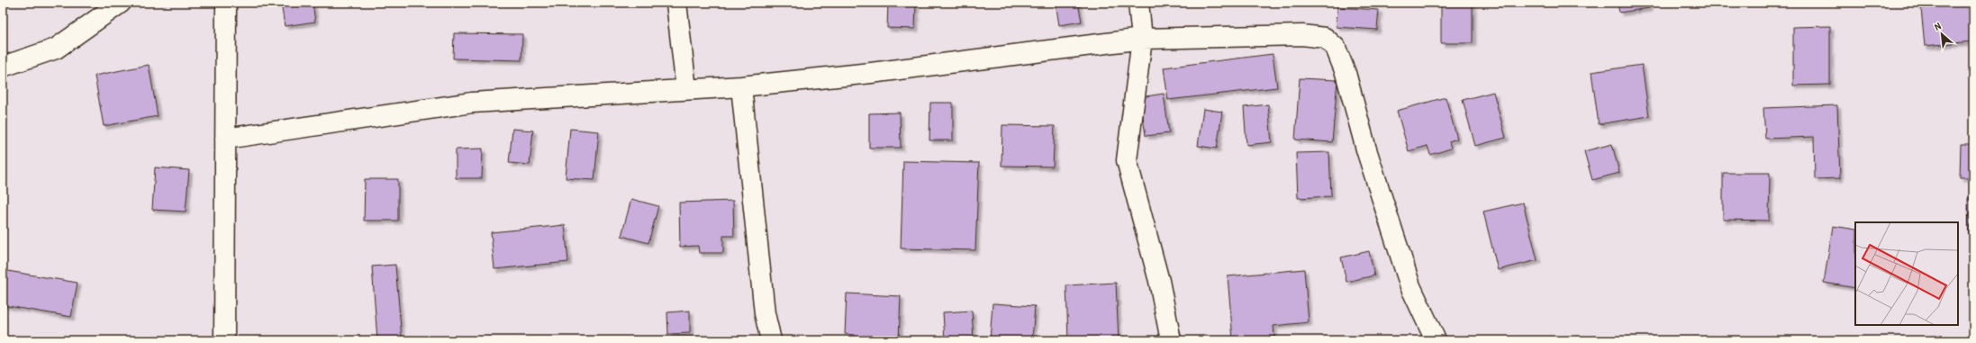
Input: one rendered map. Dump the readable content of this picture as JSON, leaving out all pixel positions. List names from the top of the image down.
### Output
{
  "north": "top left"
}
